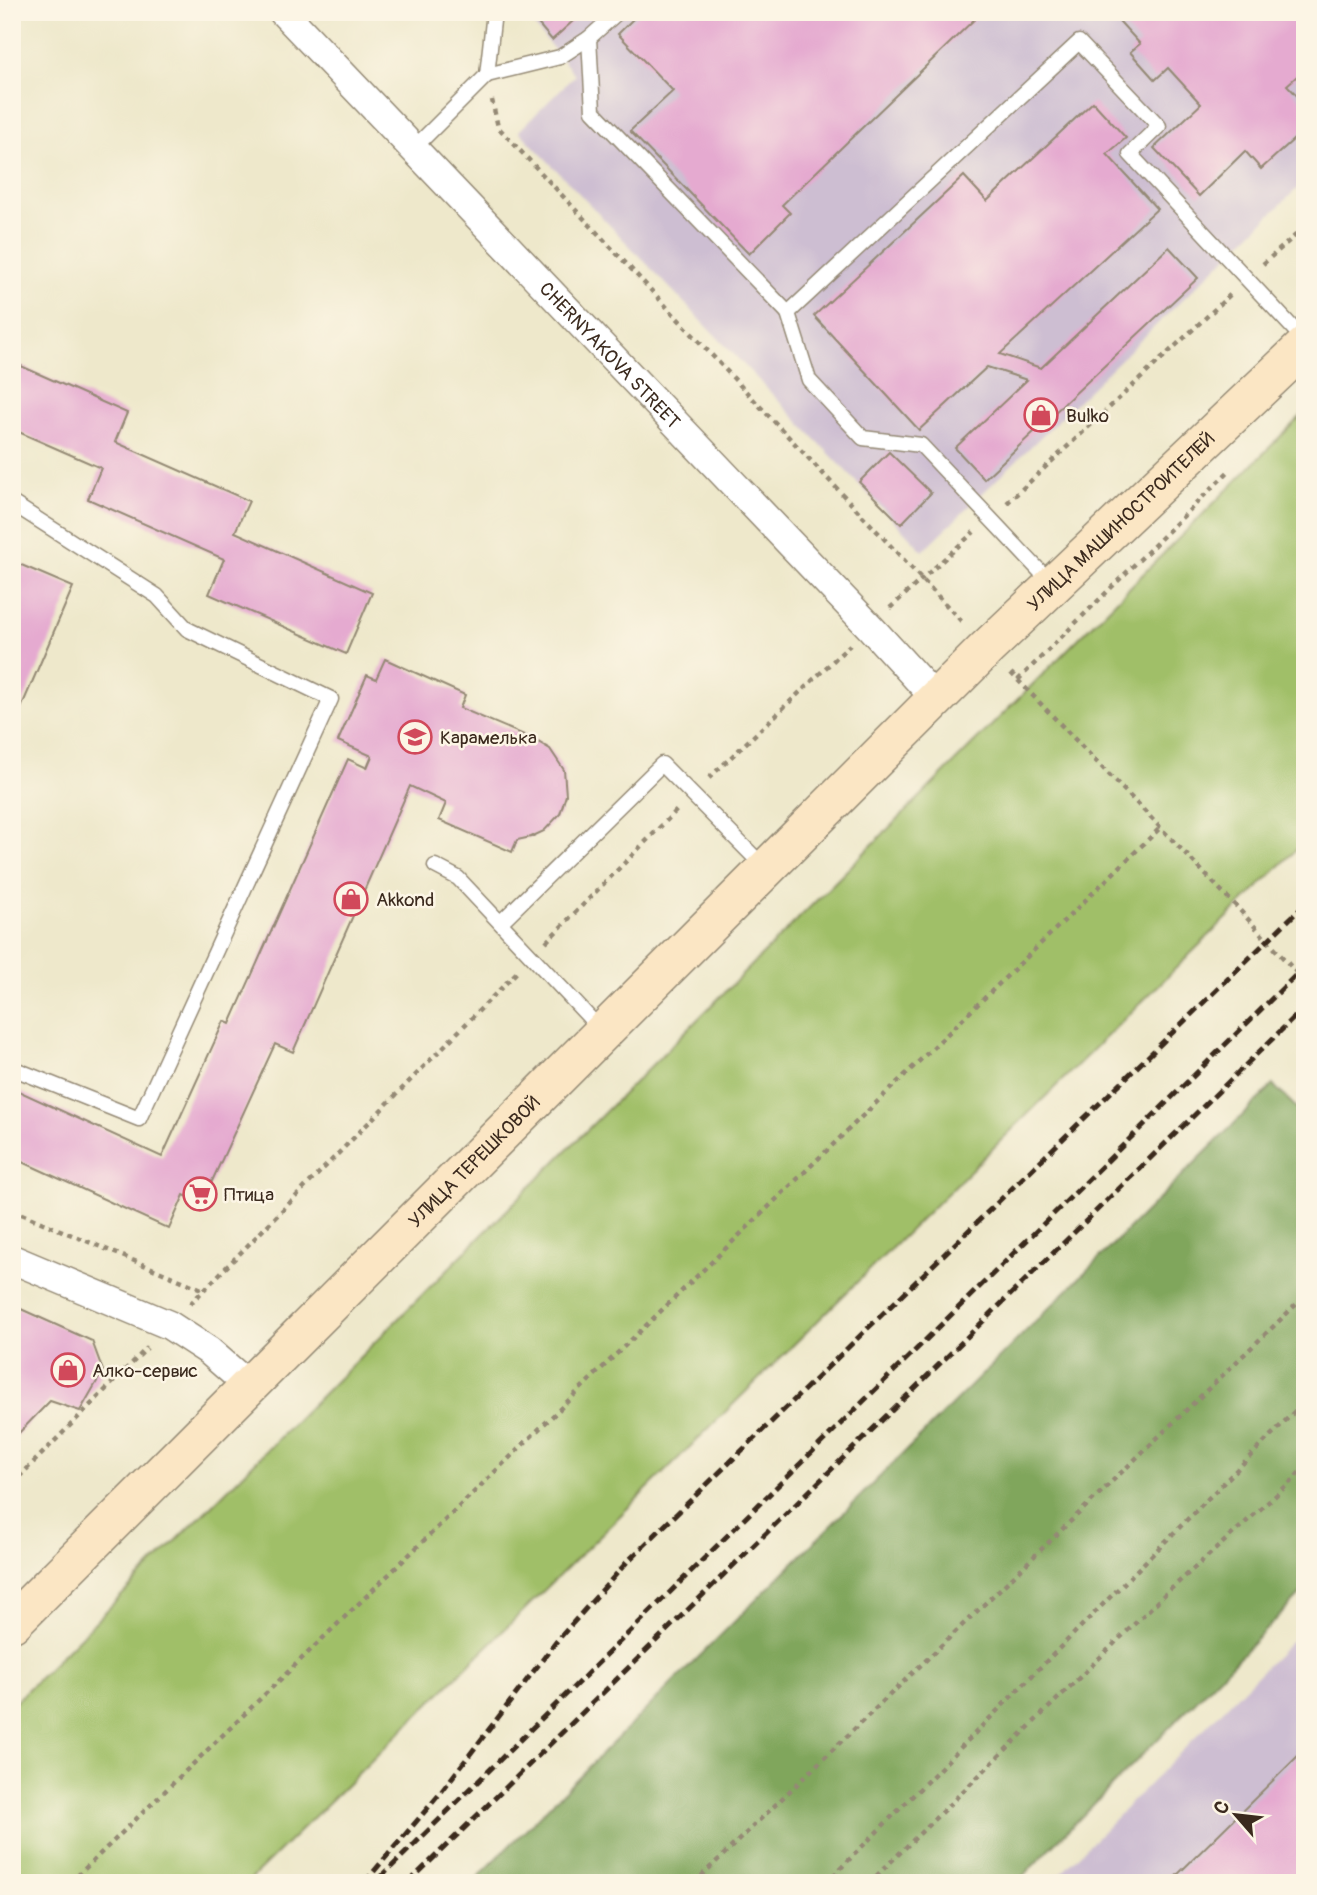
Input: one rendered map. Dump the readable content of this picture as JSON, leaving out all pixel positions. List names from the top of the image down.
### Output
{
  "streets": {
    "main road": ["УЛИЦА МАШИНОСТРОИТЕЛЕЙ", "УЛИЦА ТЕРЕШКОВОЙ"],
    "street": ["CHERNYAKOVA STREET"]
  },
  "crossings": [
    ["CHERNYAKOVA STREET", "УЛИЦА МАШИНОСТРОИТЕЛЕЙ"],
    ["CHERNYAKOVA STREET", "УЛИЦА ТЕРЕШКОВОЙ"],
    ["УЛИЦА МАШИНОСТРОИТЕЛЕЙ", "УЛИЦА ТЕРЕШКОВОЙ"]
  ],
  "places": {
    "shop": ["Bulko", "Akkond", "Алко-сервис"],
    "school or university": ["Карамелька"],
    "supermarket": ["Птица"]
  },
  "north": "top left"
}
